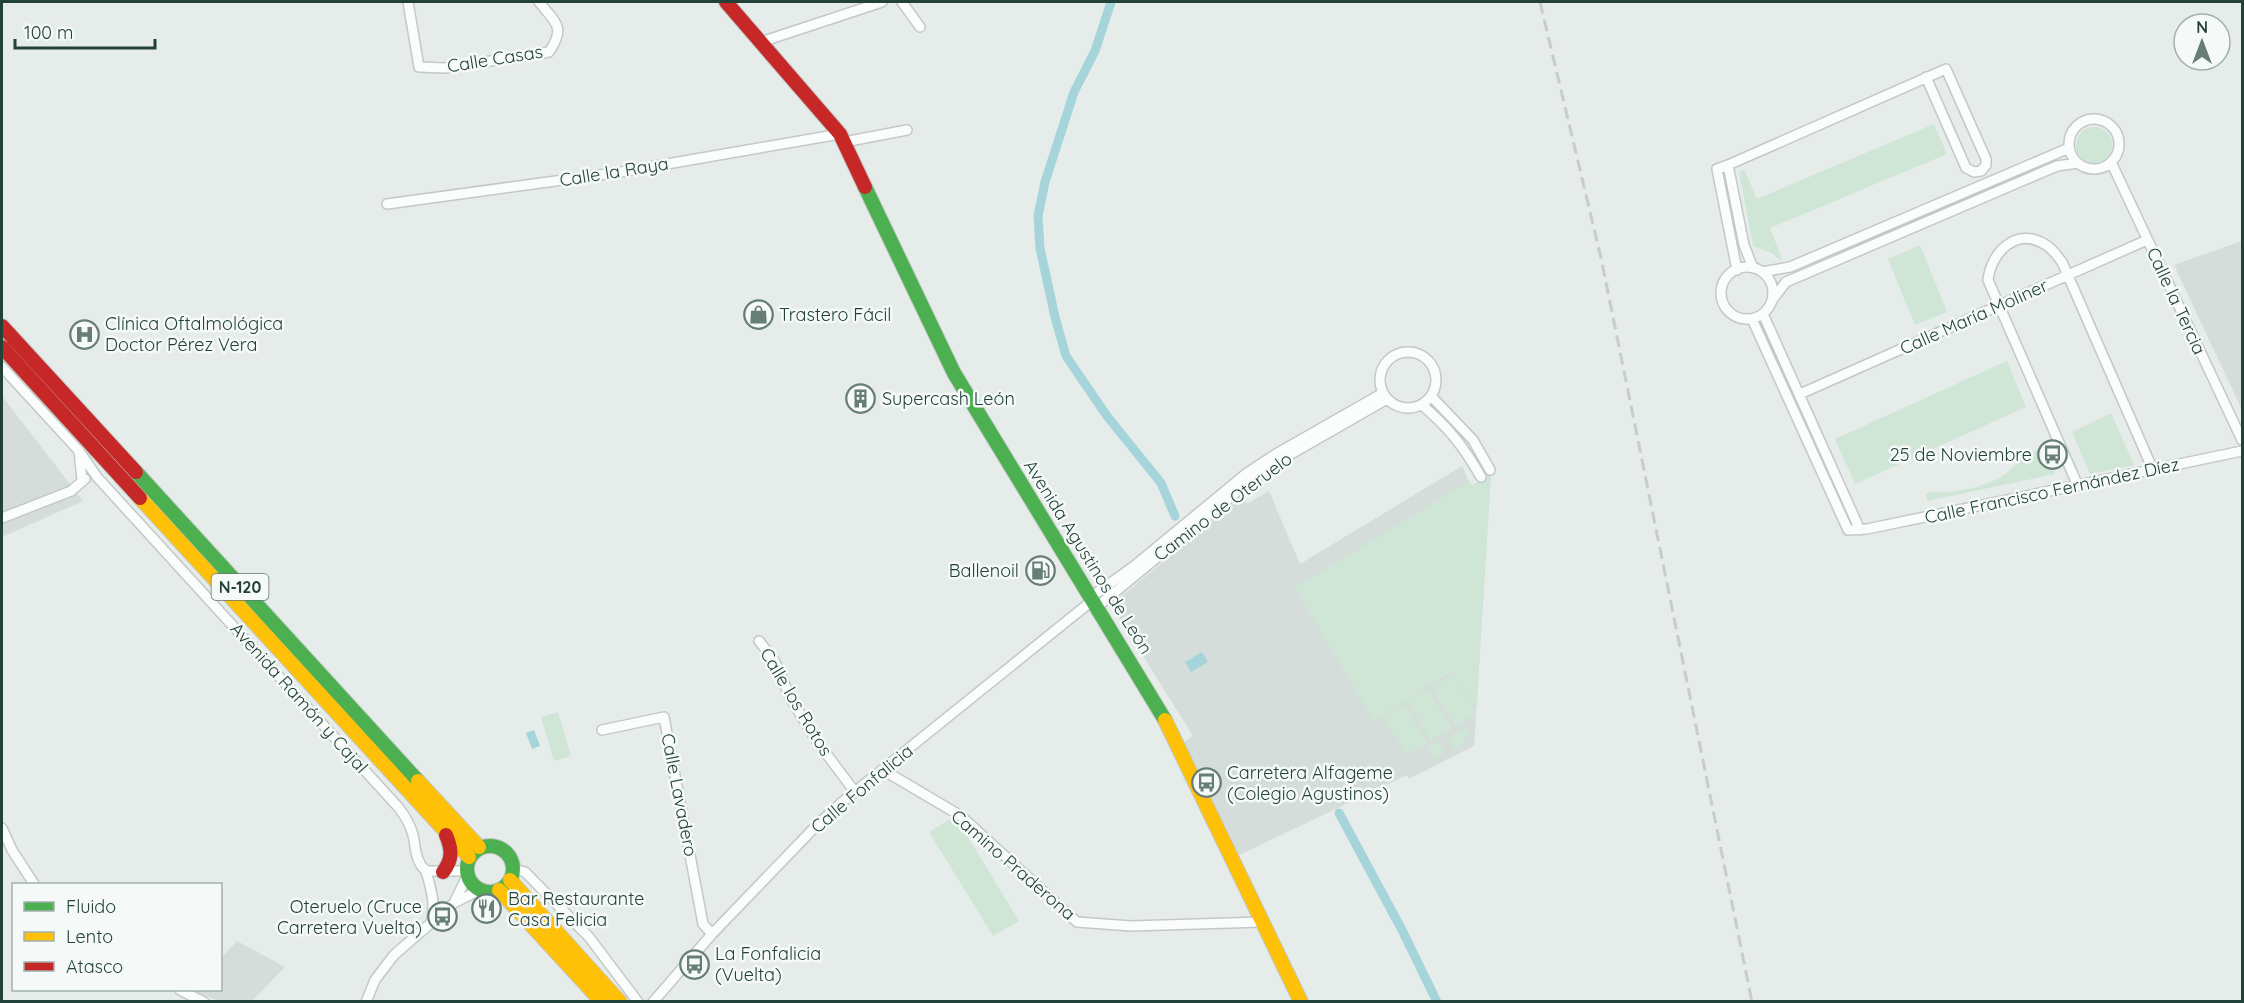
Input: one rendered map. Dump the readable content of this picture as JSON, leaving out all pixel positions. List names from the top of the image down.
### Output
{
  "streets": {
    "main road": ["Avenida Agustinos de León", "N-120"],
    "street": [
      "Calle Casas",
      "Calle la Raya",
      "Calle la Tercia",
      "Calle María Moliner",
      "Calle Francisco Fernández Díez",
      "Camino de Oteruelo",
      "Avenida Ramón y Cajal",
      "Calle los Rotos",
      "Calle Fonfalicia",
      "Calle Lavadero",
      "Camino Praderona"
    ]
  },
  "crossings": [
    ["Calle la Raya", "Avenida Agustinos de León"],
    ["Calle la Tercia", "Calle María Moliner"],
    ["Camino de Oteruelo", "Avenida Agustinos de León"],
    ["Camino de Oteruelo", "Calle Fonfalicia"],
    ["Avenida Agustinos de León", "Calle Fonfalicia"],
    ["Avenida Agustinos de León", "Camino Praderona"],
    ["Calle los Rotos", "Calle Fonfalicia"],
    ["Calle Fonfalicia", "Calle Lavadero"],
    ["Calle Fonfalicia", "Camino Praderona"]
  ],
  "places": {
    "shop": ["Trastero Fácil"],
    "hospital": ["Clínica Oftalmológica Doctor Pérez Vera"],
    "building": ["Supercash León"],
    "bus stop": [
      "25 de Noviembre",
      "Carretera Alfageme (Colegio Agustinos)",
      "Oteruelo (Cruce Carretera Vuelta)",
      "La Fonfalicia (Vuelta)"
    ],
    "fuel station": ["Ballenoil"],
    "restaurant": ["Bar Restaurante Casa Felicia"]
  },
  "legend": ["Fluido", "Lento", "Atasco"],
  "scale_bar": "100 m",
  "north": "top"
}
